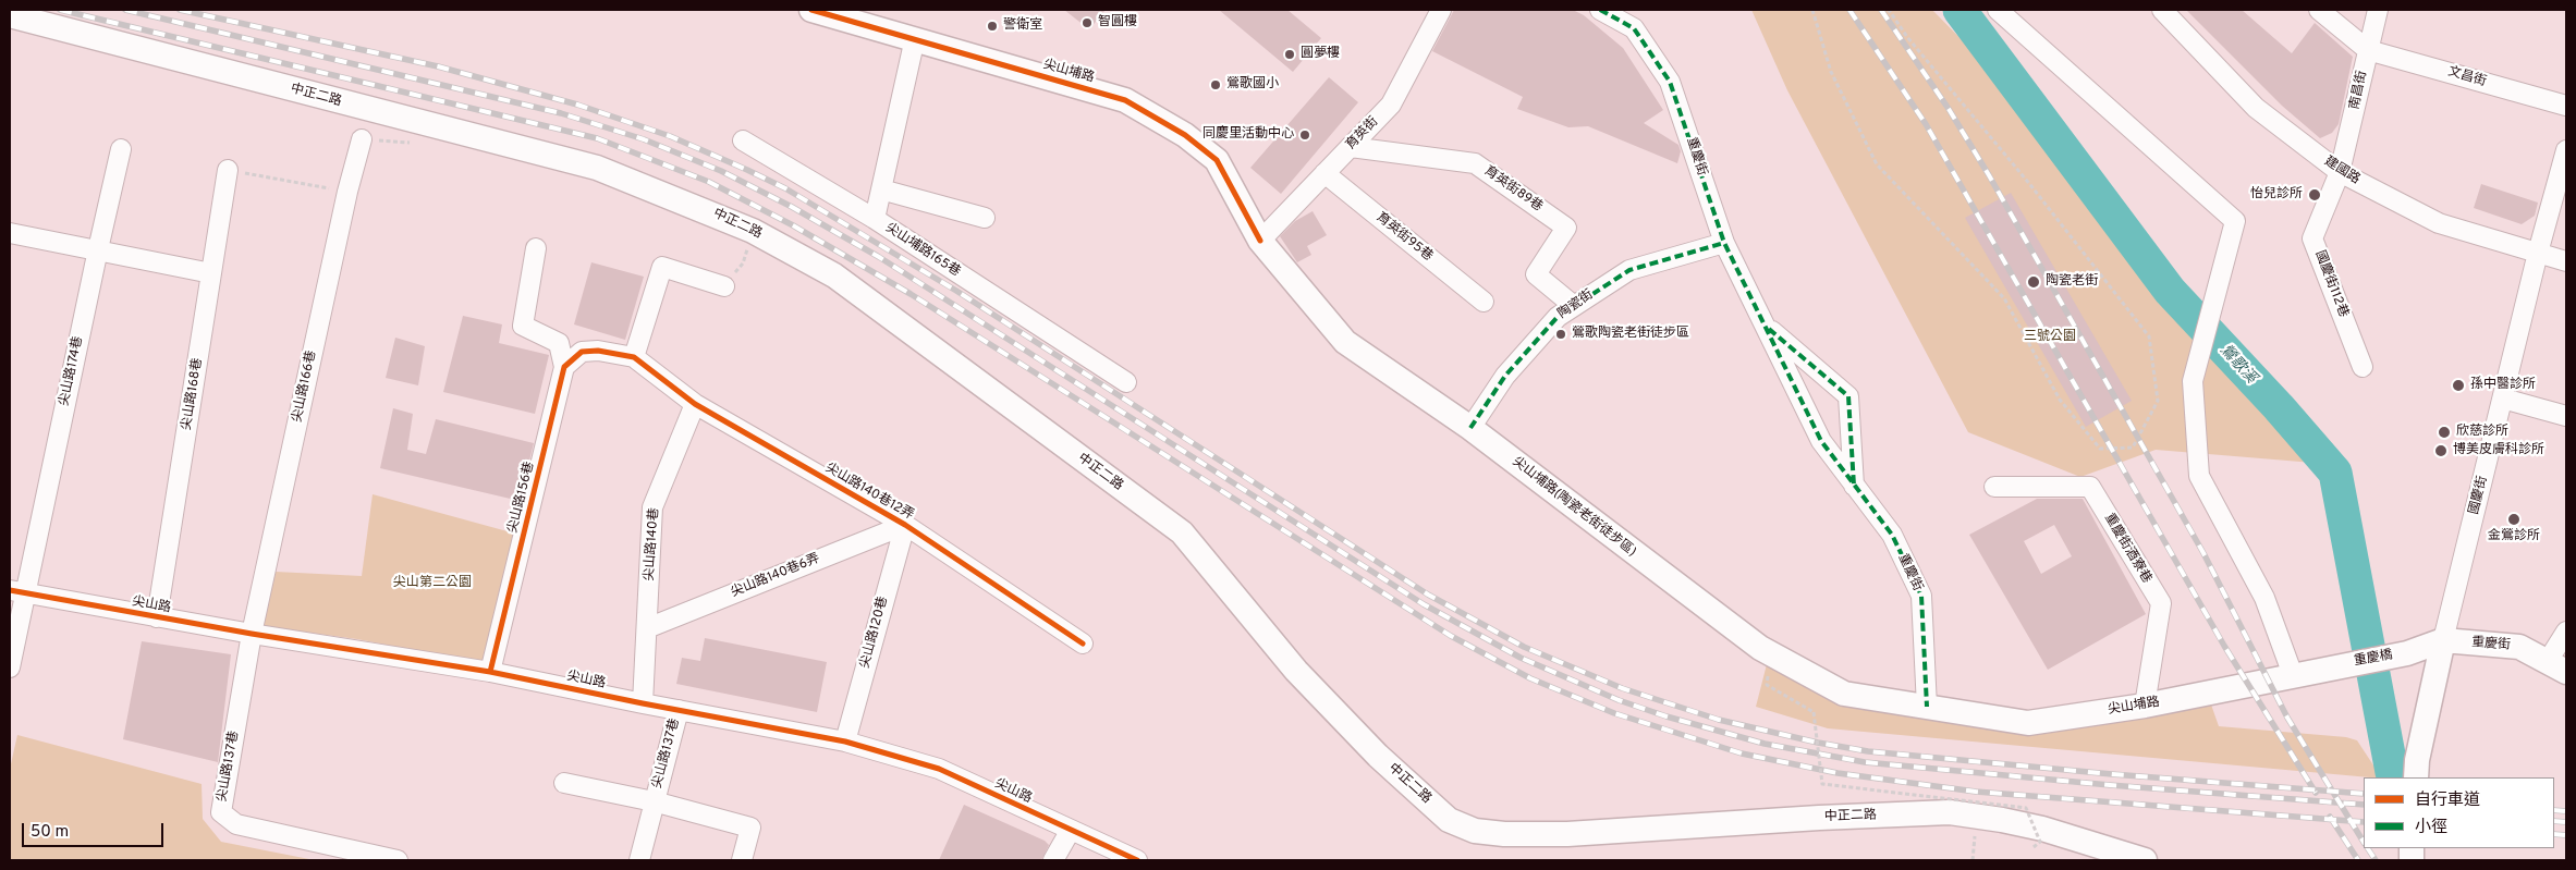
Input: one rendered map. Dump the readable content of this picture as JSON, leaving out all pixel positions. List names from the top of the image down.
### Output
{
  "streets": {
    "main road": [
      "尖山埔路",
      "中正二路",
      "重慶街",
      "國慶街",
      "尖山埔路(陶瓷老街徒步區)",
      "重慶橋"
    ],
    "street": [
      "文昌街",
      "南昌街",
      "育英街",
      "建國路",
      "育英街89巷",
      "育英街95巷",
      "尖山埔路165巷",
      "國慶街112巷",
      "陶瓷街",
      "尖山路174巷",
      "尖山路166巷",
      "尖山路168巷",
      "尖山路140巷12弄",
      "尖山路156巷",
      "尖山路140巷",
      "重慶街酒寮巷",
      "尖山路140巷6弄",
      "尖山路",
      "尖山路120巷",
      "尖山路137巷"
    ]
  },
  "crossings": [
    ["尖山埔路", "育英街"],
    ["尖山埔路", "重慶街"],
    ["尖山埔路", "尖山埔路165巷"],
    ["尖山埔路", "尖山埔路(陶瓷老街徒步區)"],
    ["尖山埔路", "重慶街酒寮巷"],
    ["尖山埔路", "重慶橋"],
    ["文昌街", "南昌街"],
    ["南昌街", "建國路"],
    ["南昌街", "國慶街112巷"],
    ["育英街", "育英街89巷"],
    ["育英街", "育英街95巷"],
    ["育英街", "尖山埔路(陶瓷老街徒步區)"],
    ["重慶街", "陶瓷街"],
    ["重慶街", "國慶街"],
    ["重慶街", "尖山埔路(陶瓷老街徒步區)"],
    ["重慶街", "重慶橋"],
    ["建國路", "國慶街112巷"],
    ["建國路", "國慶街"],
    ["育英街89巷", "陶瓷街"],
    ["陶瓷街", "尖山埔路(陶瓷老街徒步區)"],
    ["尖山路174巷", "尖山路"],
    ["尖山路166巷", "尖山路"],
    ["尖山路166巷", "尖山路137巷"],
    ["尖山路168巷", "尖山路"],
    ["尖山路140巷12弄", "尖山路140巷"],
    ["尖山路140巷12弄", "尖山路140巷6弄"],
    ["尖山路140巷12弄", "尖山路120巷"],
    ["國慶街", "重慶橋"],
    ["尖山路156巷", "尖山路"],
    ["尖山路140巷", "尖山路140巷6弄"],
    ["尖山路140巷", "尖山路"],
    ["尖山路140巷6弄", "尖山路120巷"],
    ["尖山路", "尖山路120巷"],
    ["尖山路", "尖山路137巷"]
  ],
  "water": ["鶯歌溪"],
  "parks": ["三號公園", "尖山第二公園"],
  "places": [
    "智圓樓",
    "警衛室",
    "圓夢樓",
    "鶯歌國小",
    "同慶里活動中心",
    "怡兒診所",
    "陶瓷老街",
    "鶯歌陶瓷老街徒步區",
    "孫中醫診所",
    "欣慈診所",
    "博美皮膚科診所",
    "金鶯診所"
  ],
  "legend": ["自行車道", "小徑"],
  "scale_bar": "50 m"
}
